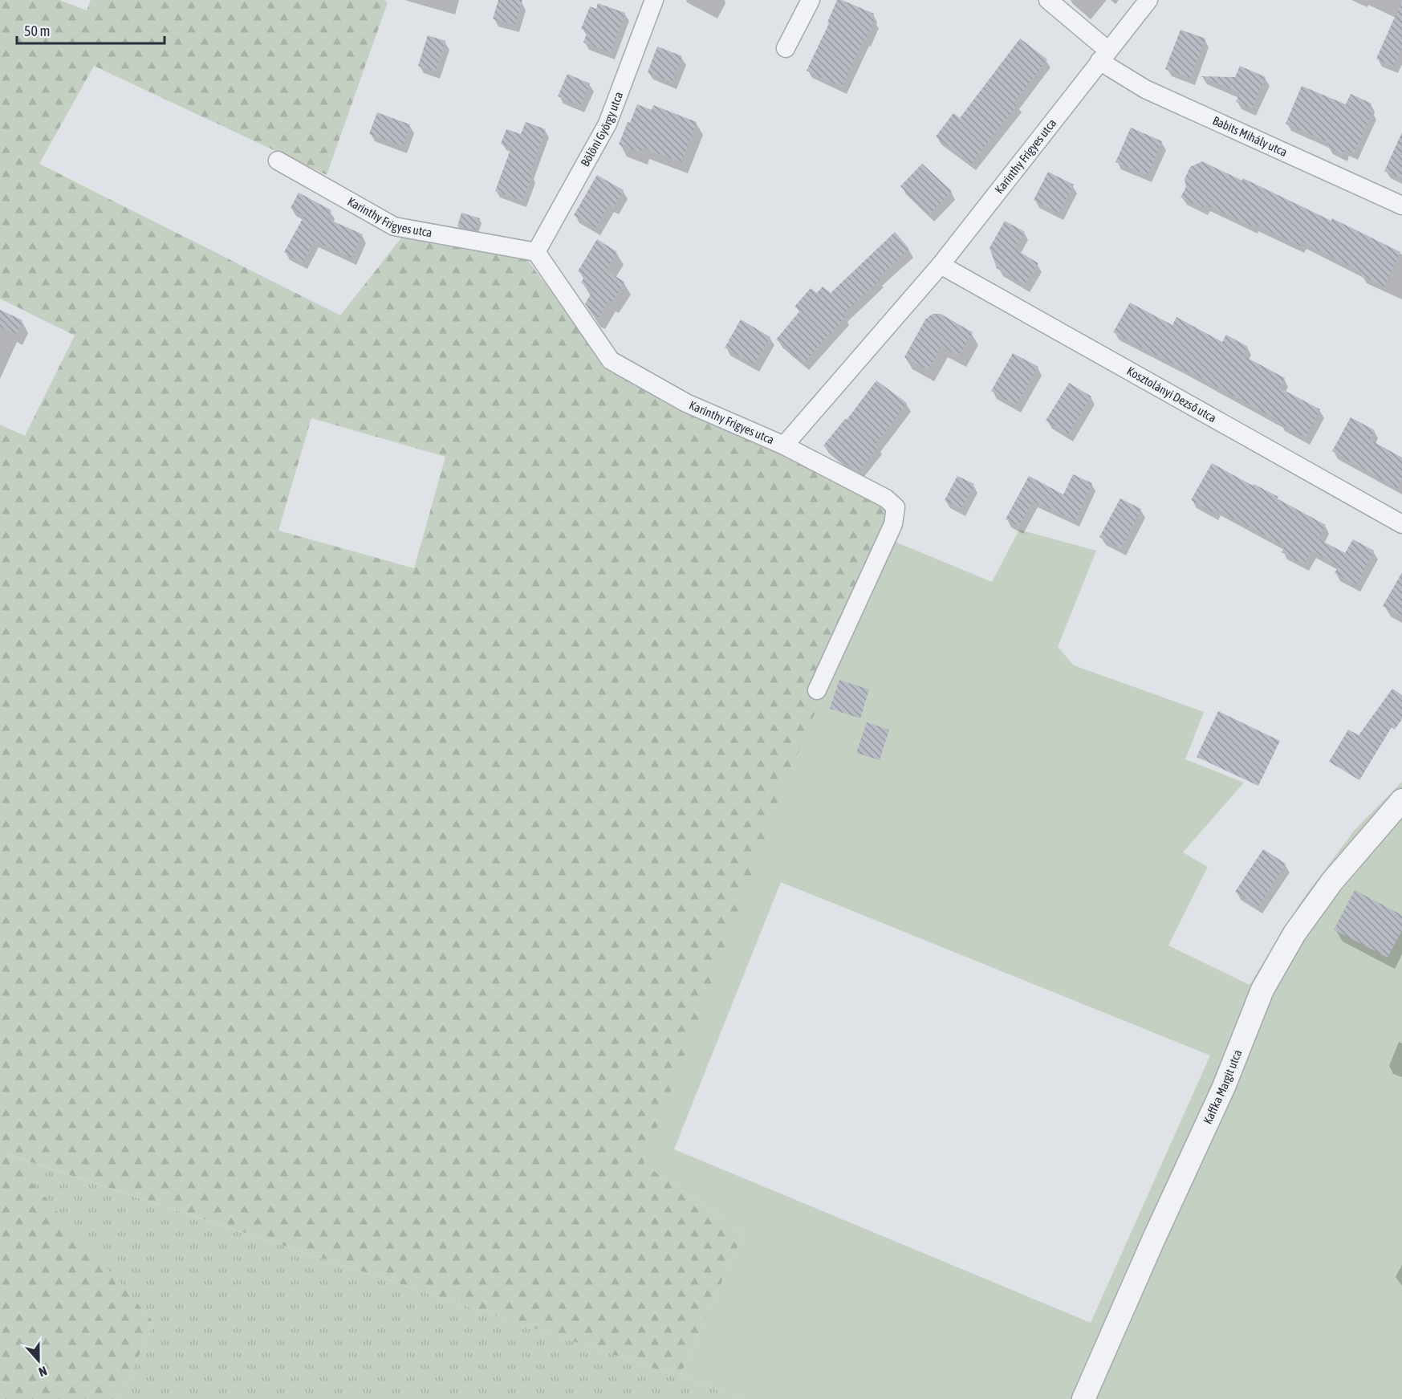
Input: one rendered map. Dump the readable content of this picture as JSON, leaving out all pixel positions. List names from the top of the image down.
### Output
{
  "streets": {
    "street": [
      "Bölöni György utca",
      "Babits Mihály utca",
      "Karinthy Frigyes utca",
      "Kosztolányi Dezső utca",
      "Kaffka Margit utca"
    ]
  },
  "crossings": [
    ["Bölöni György utca", "Karinthy Frigyes utca"],
    ["Babits Mihály utca", "Karinthy Frigyes utca"],
    ["Karinthy Frigyes utca", "Kosztolányi Dezső utca"]
  ],
  "scale_bar": "50 m",
  "north": "bottom"
}
